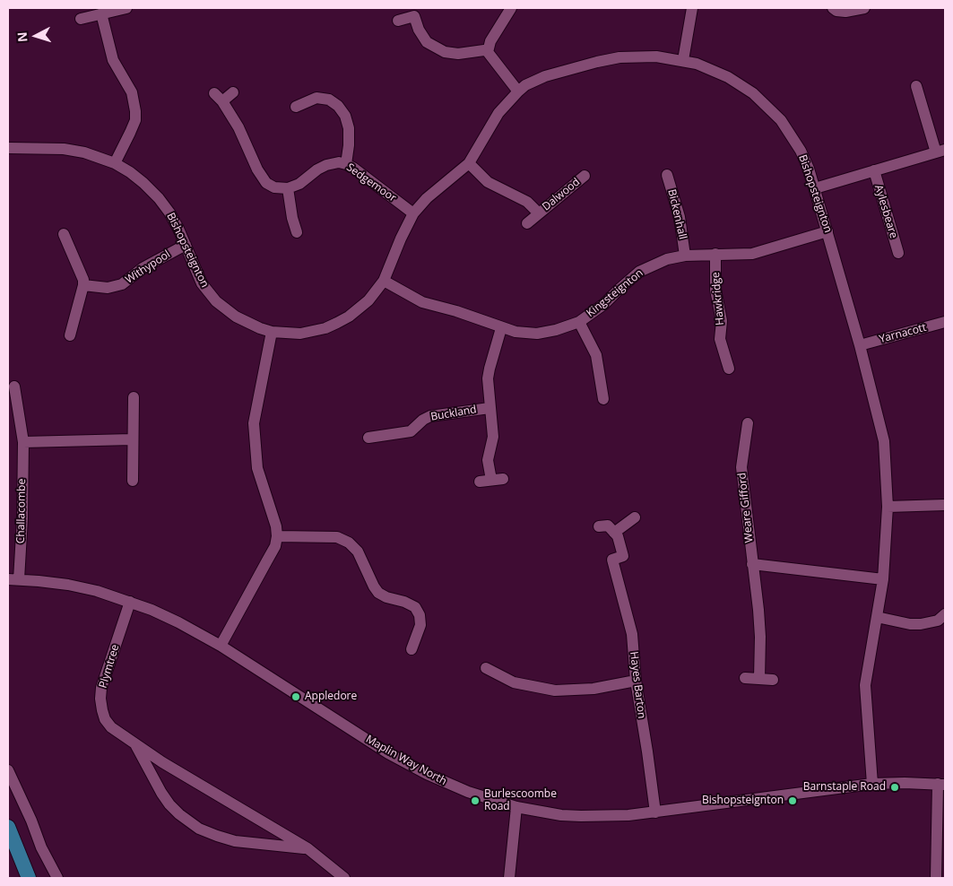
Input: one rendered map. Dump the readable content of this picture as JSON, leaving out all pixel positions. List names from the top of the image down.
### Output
{
  "streets": {
    "street": [
      "Sedgemoor",
      "Bishopsteignton",
      "Dalwood",
      "Aylesbeare",
      "Bickenhall",
      "Withypool",
      "Kingsteignton",
      "Hawkridge",
      "Yarnacott",
      "Buckland",
      "Weare Gifford",
      "Challacombe",
      "Plymtree",
      "Hayes Barton",
      "Maplin Way North"
    ]
  },
  "crossings": [
    ["Sedgemoor", "Bishopsteignton"],
    ["Bishopsteignton", "Dalwood"],
    ["Bishopsteignton", "Aylesbeare"],
    ["Bishopsteignton", "Withypool"],
    ["Bishopsteignton", "Kingsteignton"],
    ["Bishopsteignton", "Yarnacott"],
    ["Bishopsteignton", "Maplin Way North"],
    ["Bickenhall", "Kingsteignton"],
    ["Kingsteignton", "Hawkridge"],
    ["Kingsteignton", "Buckland"],
    ["Challacombe", "Maplin Way North"],
    ["Plymtree", "Maplin Way North"],
    ["Hayes Barton", "Maplin Way North"]
  ],
  "places": [
    "Appledore",
    "Barnstaple Road",
    "Burlescoombe Road",
    "Bishopsteignton"
  ],
  "north": "left"
}
